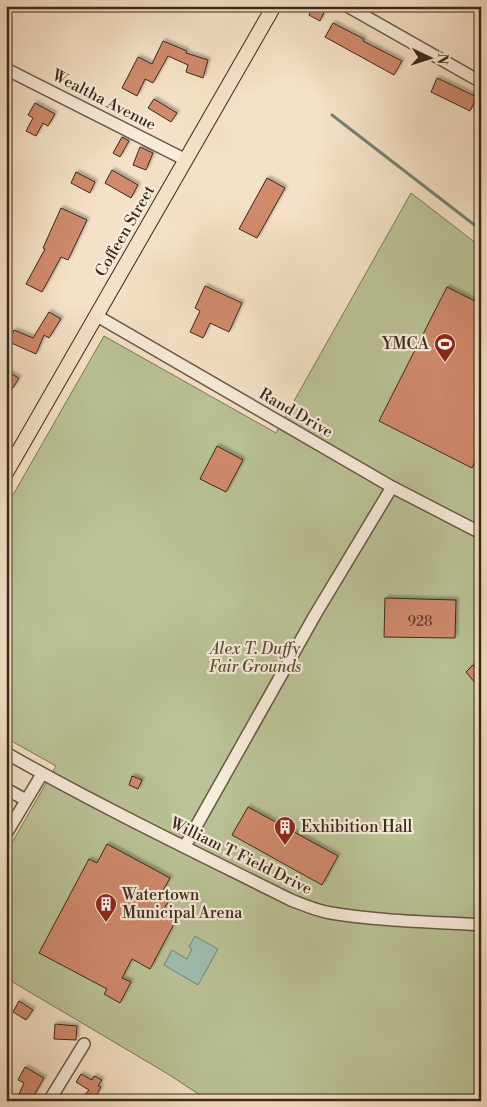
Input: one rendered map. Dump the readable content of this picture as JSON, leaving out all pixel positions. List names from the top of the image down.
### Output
{
  "streets": {
    "main road": ["Coffeen Street"],
    "street": ["Wealtha Avenue", "Rand Drive", "William T Field Drive"]
  },
  "crossings": [
    ["Wealtha Avenue", "Coffeen Street"],
    ["Coffeen Street", "Rand Drive"]
  ],
  "parks": ["Alex T. Duffy Fair Grounds"],
  "places": {
    "sports": ["YMCA"],
    "building": ["Exhibition Hall", "Watertown Municipal Arena"]
  },
  "house_numbers": ["928"],
  "north": "right"
}
